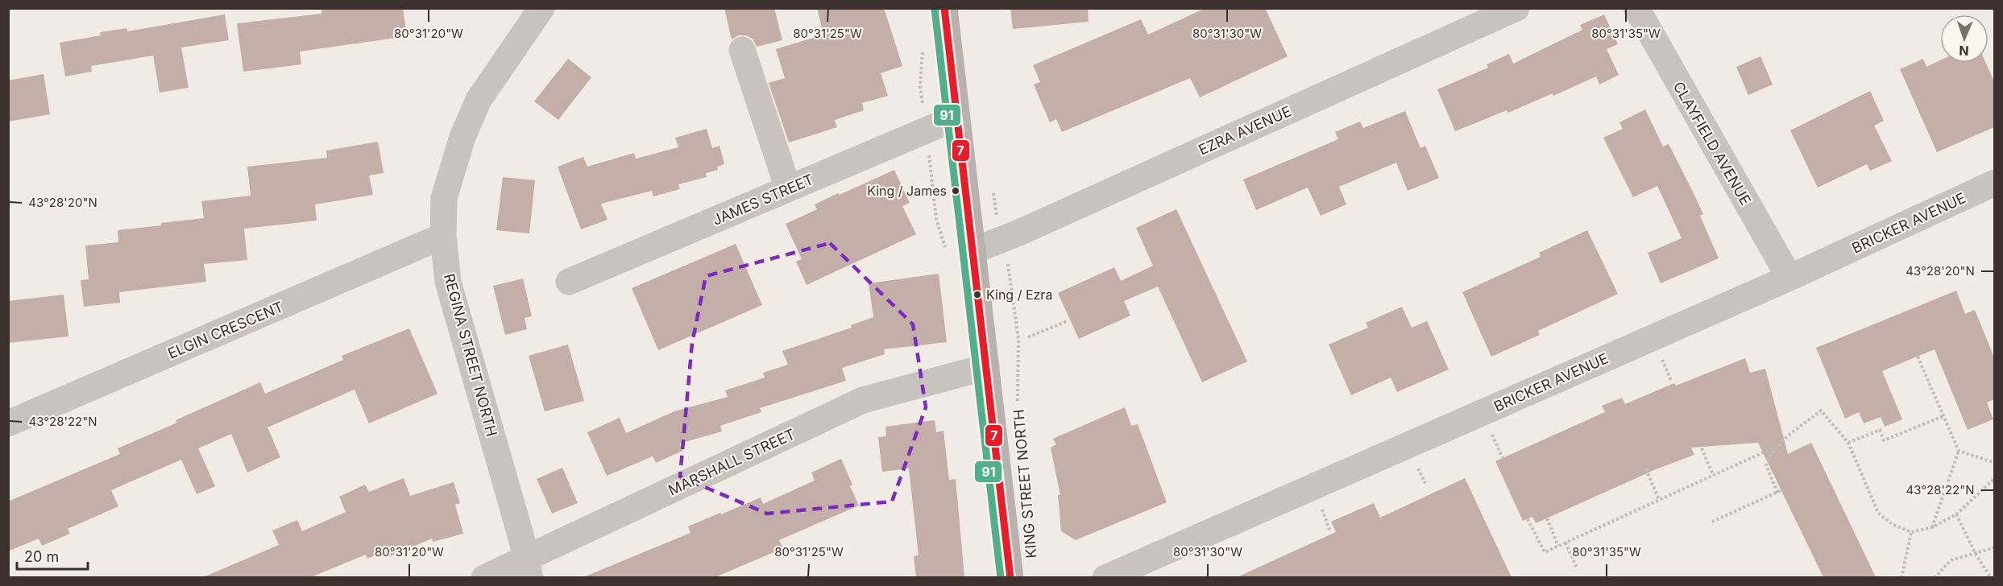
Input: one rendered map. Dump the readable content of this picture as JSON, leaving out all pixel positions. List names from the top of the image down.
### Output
{
  "streets": {
    "main road": ["KING STREET NORTH"],
    "street": [
      "EZRA AVENUE",
      "CLAYFIELD AVENUE",
      "JAMES STREET",
      "BRICKER AVENUE",
      "ELGIN CRESCENT",
      "REGINA STREET NORTH",
      "MARSHALL STREET"
    ]
  },
  "crossings": [
    ["EZRA AVENUE", "KING STREET NORTH"],
    ["CLAYFIELD AVENUE", "BRICKER AVENUE"],
    ["JAMES STREET", "KING STREET NORTH"],
    ["ELGIN CRESCENT", "REGINA STREET NORTH"],
    ["REGINA STREET NORTH", "MARSHALL STREET"],
    ["MARSHALL STREET", "KING STREET NORTH"]
  ],
  "places": ["King / James", "King / Ezra"],
  "lines": ["transit line 7", "transit line 91"],
  "scale_bar": "20 m",
  "north": "bottom",
  "coordinates": [
    "80°31'20\"W",
    "80°31'25\"W",
    "80°31'30\"W",
    "80°31'35\"W",
    "43°28'20\"N",
    "43°28'22\"N"
  ]
}
